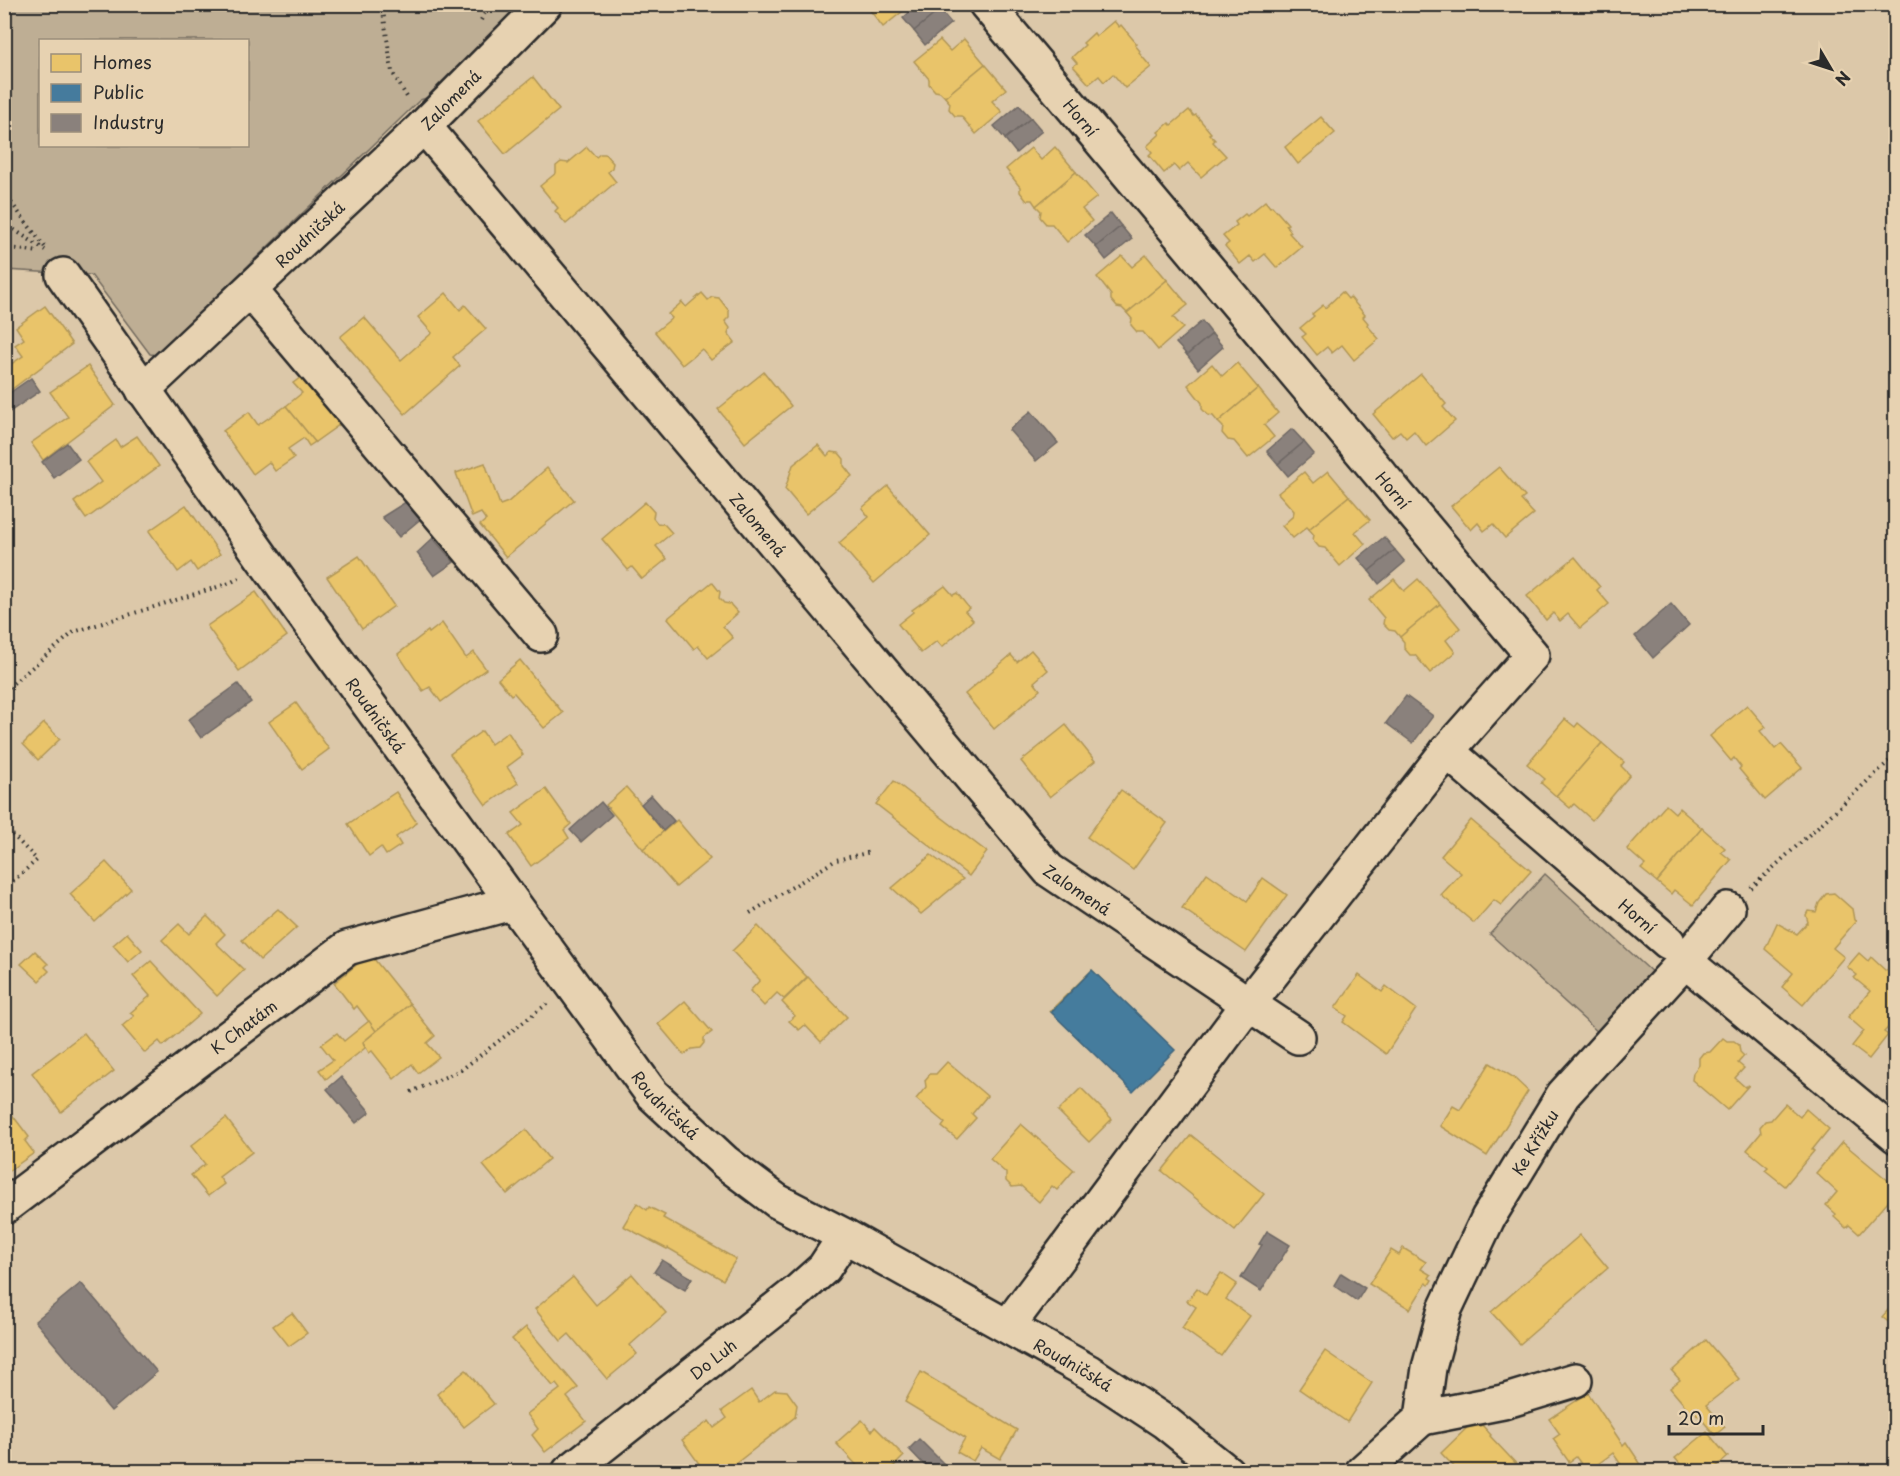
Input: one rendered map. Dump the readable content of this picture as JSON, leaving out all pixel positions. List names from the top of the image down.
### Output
{
  "streets": {
    "street": [
      "Zalomená",
      "Horní",
      "Roudničská",
      "K Chatám",
      "Ke Křížku",
      "Do Luh"
    ]
  },
  "crossings": [
    ["Zalomená", "Roudničská"],
    ["Horní", "Ke Křížku"],
    ["Roudničská", "K Chatám"],
    ["Roudničská", "Do Luh"]
  ],
  "legend": ["Homes", "Public", "Industry"],
  "scale_bar": "20 m",
  "north": "bottom right"
}
